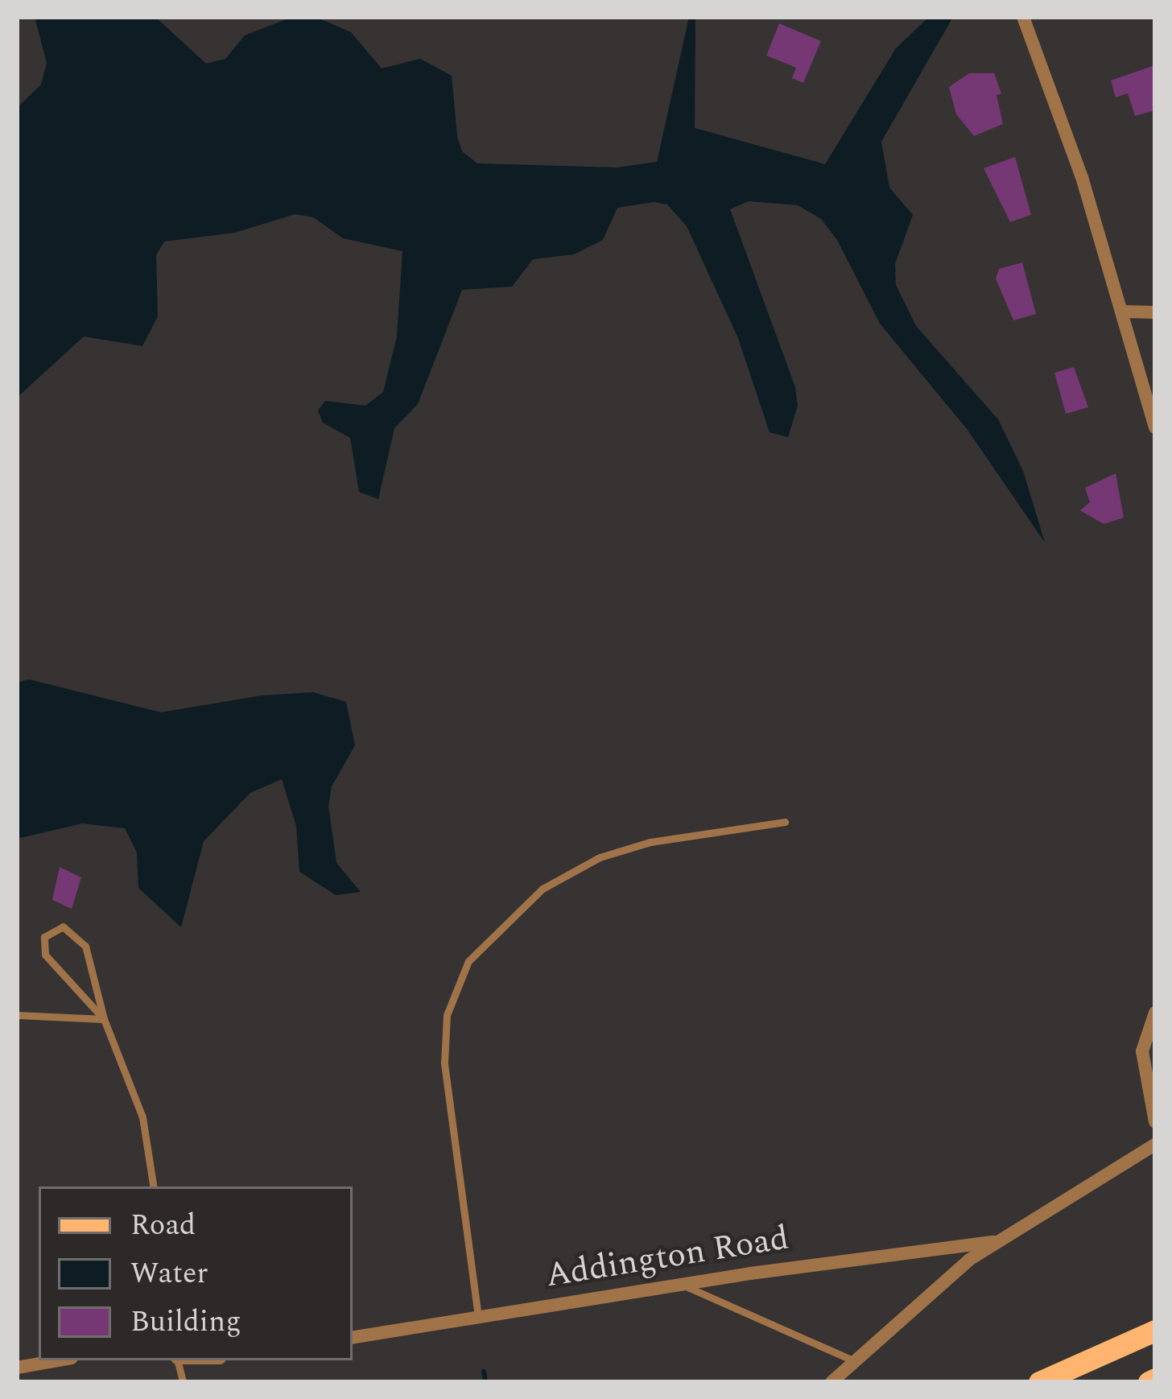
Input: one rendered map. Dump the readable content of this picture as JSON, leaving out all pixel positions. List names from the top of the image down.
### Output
{
  "streets": {
    "street": ["Addington Road"]
  },
  "legend": ["Road", "Water", "Building"]
}
